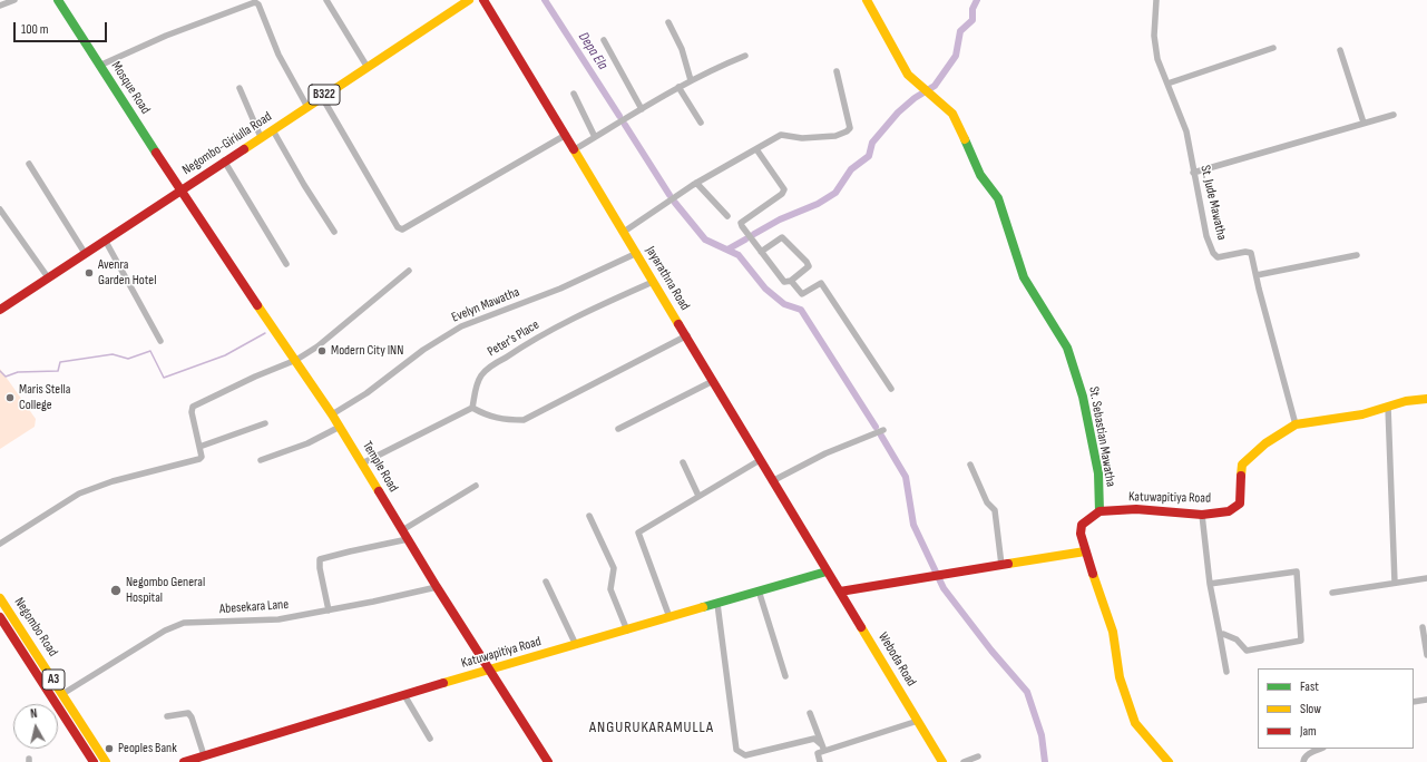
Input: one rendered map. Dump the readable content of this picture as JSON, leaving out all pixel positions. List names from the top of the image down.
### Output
{
  "streets": {
    "main road": [
      "Mosque Road",
      "B322",
      "Negombo-Giriulla Road",
      "Jayarathna Road",
      "St. Sebastian Mawatha",
      "Temple Road",
      "Katuwapitiya Road",
      "Negombo Road",
      "Weboda Road",
      "A3"
    ],
    "street": [
      "St. Jude Mawatha",
      "Evelyn Mawatha",
      "Peter's Place",
      "Abesekara Lane"
    ]
  },
  "crossings": [
    ["Mosque Road", "Negombo-Giriulla Road"],
    ["Mosque Road", "Temple Road"],
    ["Negombo-Giriulla Road", "Temple Road"],
    ["St. Jude Mawatha", "Katuwapitiya Road"],
    ["Jayarathna Road", "Evelyn Mawatha"],
    ["Jayarathna Road", "Peter's Place"],
    ["Jayarathna Road", "Katuwapitiya Road"],
    ["Jayarathna Road", "Weboda Road"],
    ["Evelyn Mawatha", "Temple Road"],
    ["St. Sebastian Mawatha", "Katuwapitiya Road"],
    ["Temple Road", "Katuwapitiya Road"],
    ["Temple Road", "Abesekara Lane"],
    ["Katuwapitiya Road", "Weboda Road"],
    ["Abesekara Lane", "Negombo Road"]
  ],
  "districts": ["ANGURUKARAMULLA"],
  "water": ["Depa Ela"],
  "places": [
    "Avenra Garden Hotel",
    "Modern City INN",
    "Maris Stella College",
    "Negombo General Hospital",
    "Peoples Bank"
  ],
  "legend": ["Fast", "Slow", "Jam"],
  "scale_bar": "100 m",
  "north": "top"
}
